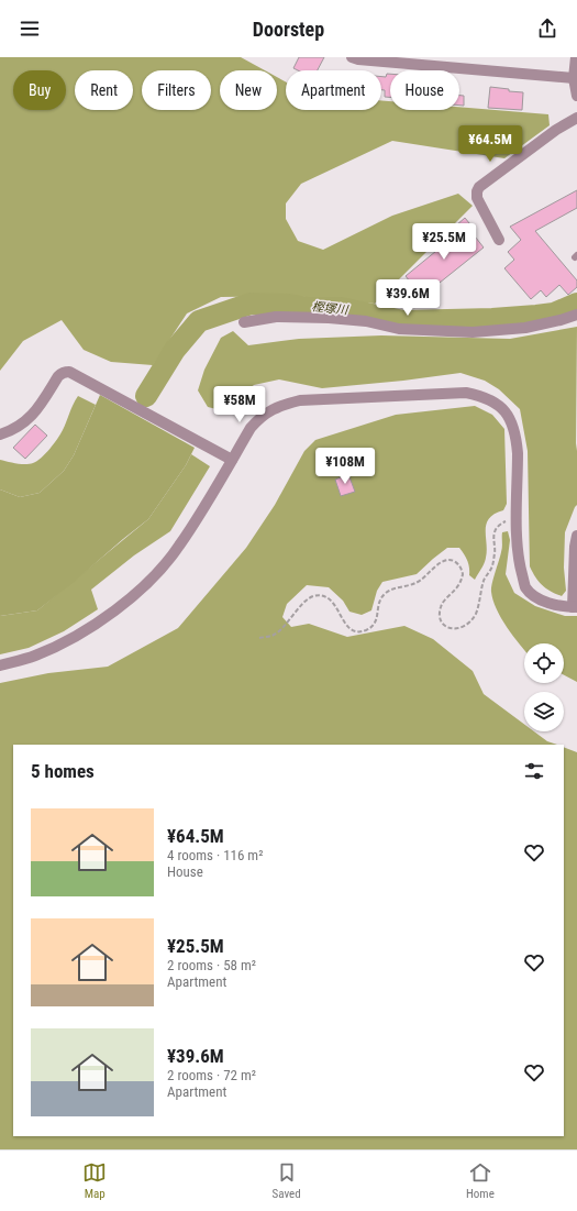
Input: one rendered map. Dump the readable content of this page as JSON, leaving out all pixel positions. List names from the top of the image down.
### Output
{
  "water": ["樫塚川"],
  "page": {
    "header": "Doorstep",
    "chip": [
      "Buy",
      "Rent",
      "Filters",
      "New",
      "Apartment",
      "House"
    ],
    "price": [
      "¥64.5M",
      "¥25.5M",
      "¥39.6M",
      "¥58M",
      "¥108M"
    ],
    "heading": "5 homes",
    "list": [
      {
        "name": "¥64.5M",
        "note": "4 rooms · 116 m² · House"
      },
      {
        "name": "¥25.5M",
        "note": "2 rooms · 58 m² · Apartment"
      },
      {
        "name": "¥39.6M",
        "note": "2 rooms · 72 m² · Apartment"
      }
    ],
    "tabs": ["Map", "Saved", "Home"]
  }
}
